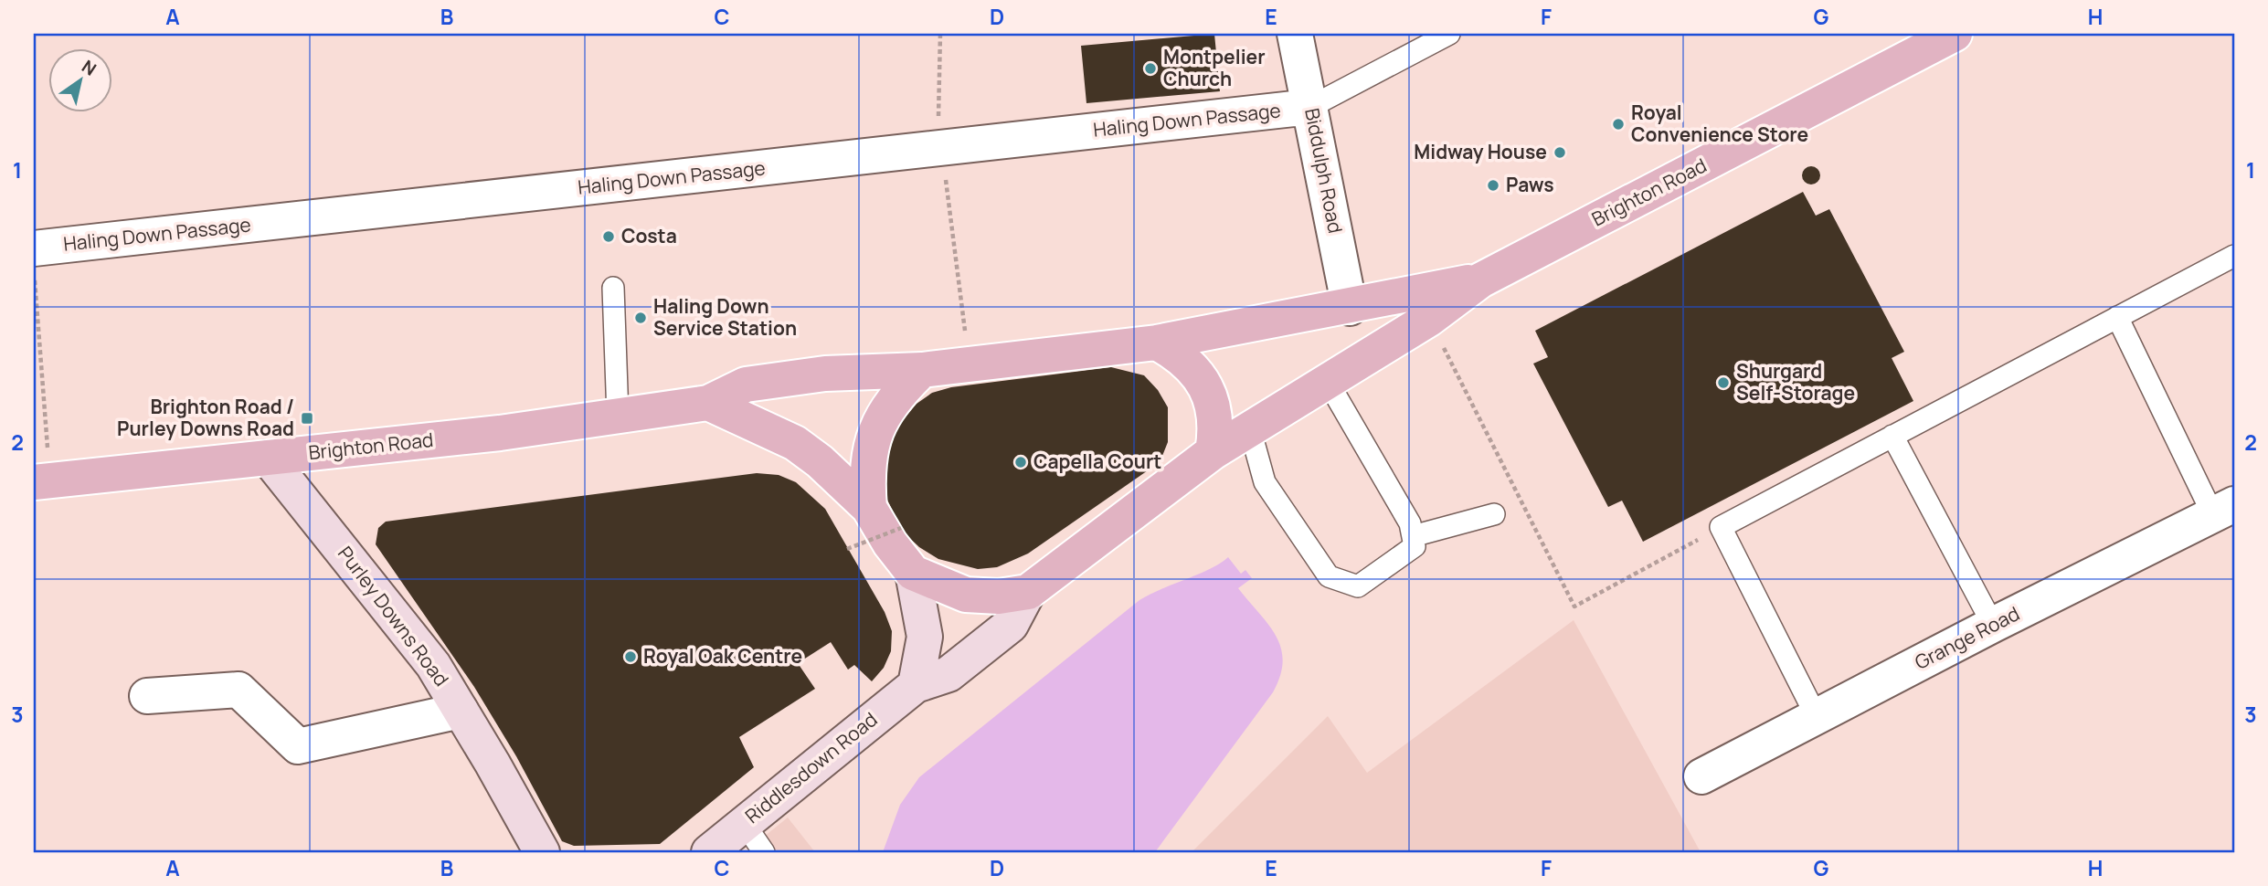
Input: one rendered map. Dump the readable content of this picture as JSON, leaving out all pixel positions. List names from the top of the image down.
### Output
{
  "streets": {
    "main road": ["Brighton Road"],
    "street": [
      "Haling Down Passage",
      "Biddulph Road",
      "Purley Downs Road",
      "Grange Road",
      "Riddlesdown Road"
    ]
  },
  "crossings": [
    ["Haling Down Passage", "Biddulph Road"],
    ["Brighton Road", "Purley Downs Road"]
  ],
  "places": {
    "other": [
      "Montpelier Church",
      "Royal Convenience Store",
      "Midway House",
      "Paws",
      "Costa",
      "Haling Down Service Station",
      "Shurgard Self-Storage",
      "Capella Court",
      "Royal Oak Centre"
    ],
    "transit": ["Brighton Road / Purley Downs Road"]
  },
  "north": "top right",
  "grid": {
    "columns": [
      "A",
      "B",
      "C",
      "D",
      "E",
      "F",
      "G",
      "H"
    ],
    "rows": ["1", "2", "3"]
  }
}
